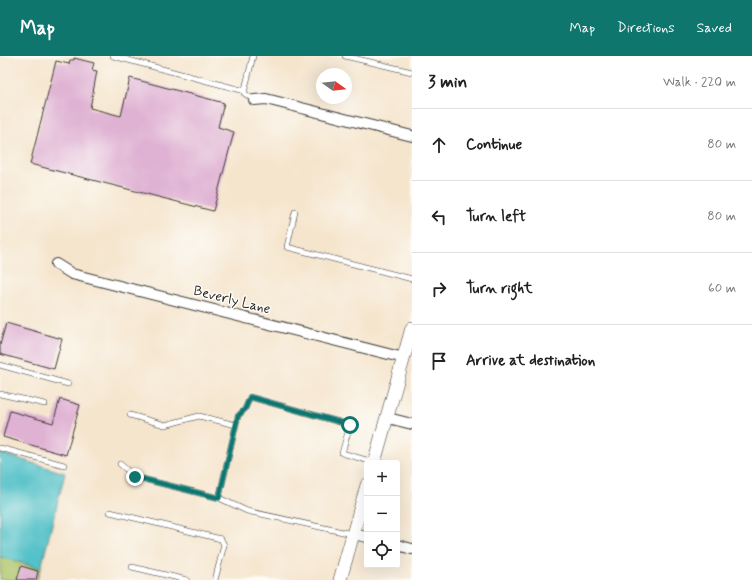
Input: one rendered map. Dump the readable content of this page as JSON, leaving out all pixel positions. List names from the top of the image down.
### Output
{
  "streets": {
    "street": ["Beverly Lane"]
  },
  "north": "right",
  "page": {
    "header": "Map",
    "nav": ["Map", "Directions", "Saved"],
    "heading": ["3 min", "Walk · 220 m"],
    "list": [
      ["Continue", "80 m"],
      ["Turn left", "80 m"],
      ["Turn right", "60 m"],
      "Arrive at destination"
    ],
    "map_buttons": ["+", "−"]
  }
}
